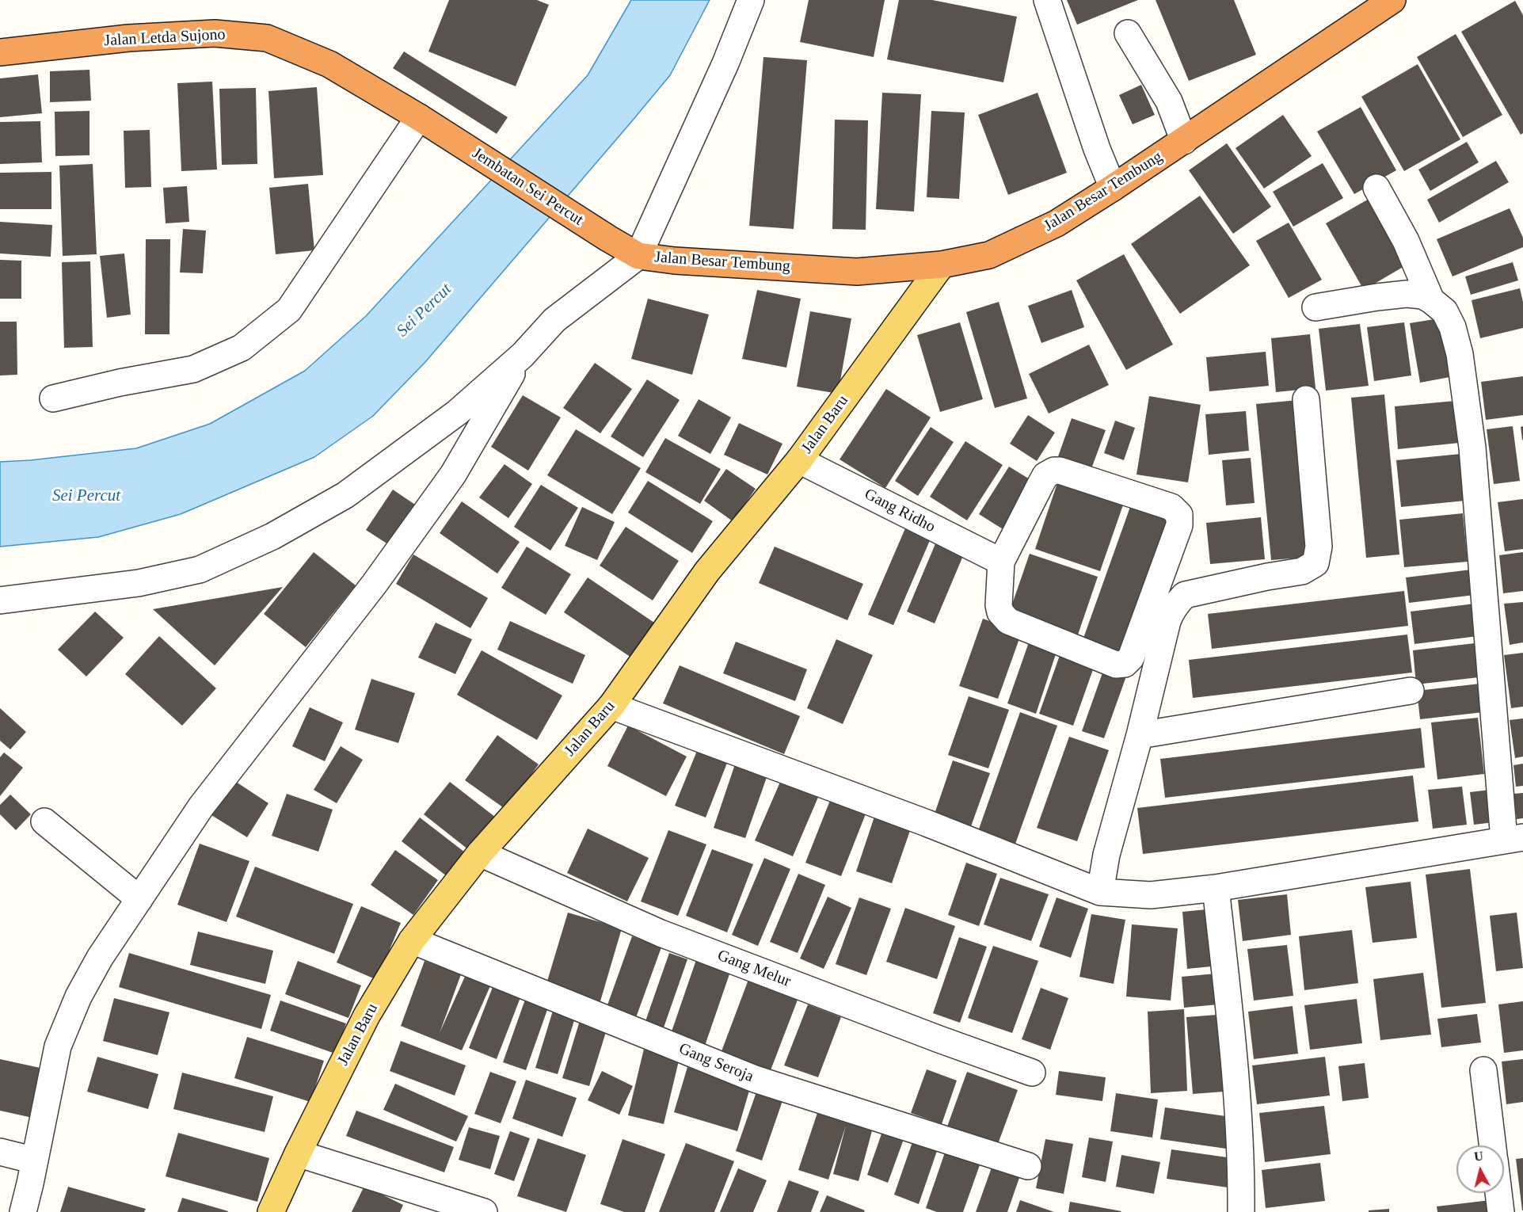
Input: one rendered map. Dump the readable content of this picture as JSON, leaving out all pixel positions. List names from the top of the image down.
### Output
{
  "streets": {
    "highway": ["Jalan Letda Sujono", "Jembatan Sei Percut", "Jalan Besar Tembung"],
    "main road": ["Jalan Baru"],
    "street": ["Gang Ridho", "Gang Melur", "Gang Seroja"]
  },
  "crossings": [
    ["Jalan Letda Sujono", "Jembatan Sei Percut"],
    ["Jembatan Sei Percut", "Jalan Besar Tembung"],
    ["Jalan Besar Tembung", "Jalan Baru"],
    ["Jalan Baru", "Gang Ridho"],
    ["Jalan Baru", "Gang Melur"],
    ["Jalan Baru", "Gang Seroja"]
  ],
  "water": ["Sei Percut"],
  "north": "top"
}
